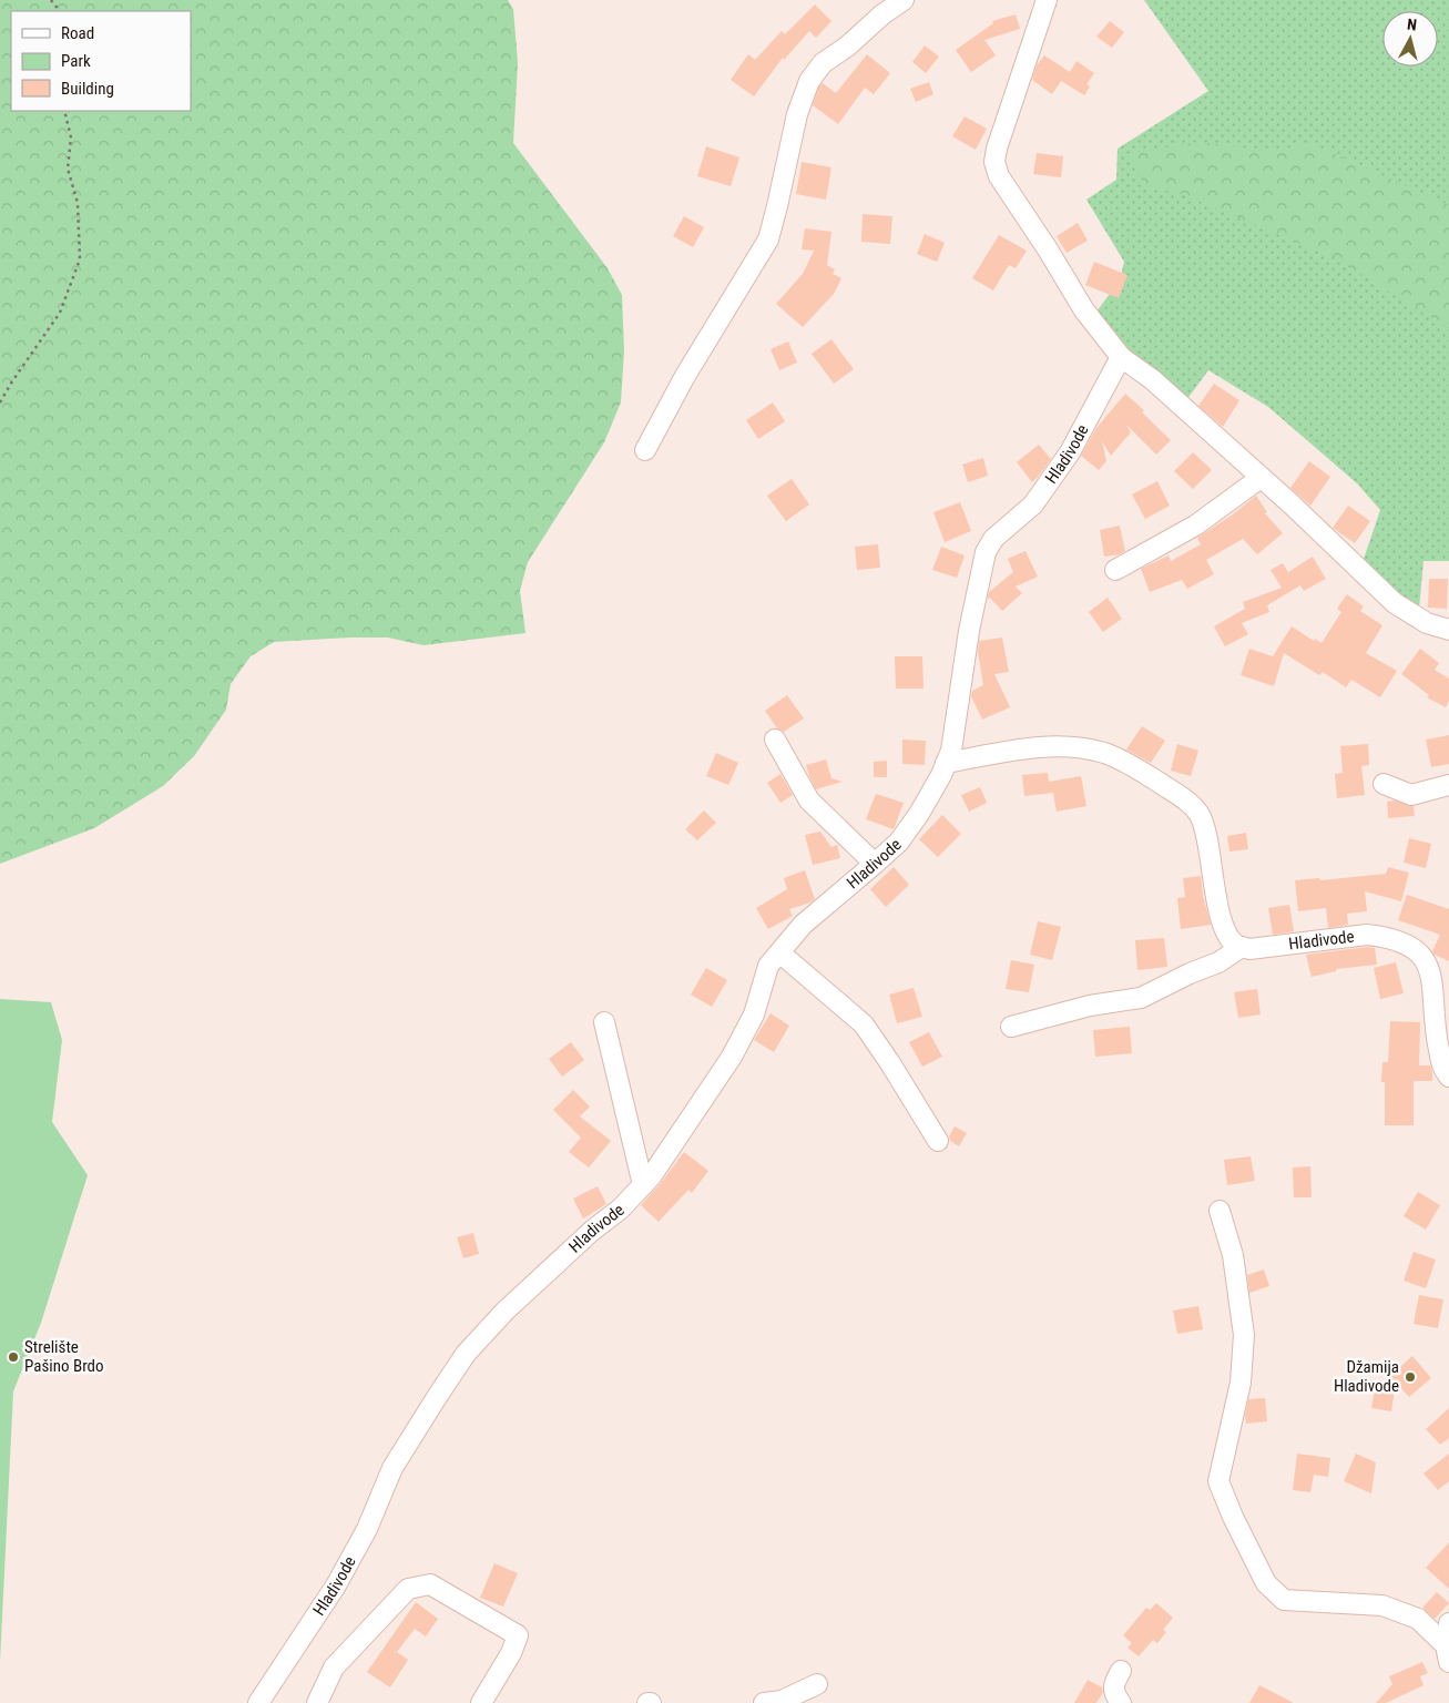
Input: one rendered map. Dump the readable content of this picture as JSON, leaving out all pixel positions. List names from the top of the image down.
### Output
{
  "streets": {
    "street": ["Hladivode"]
  },
  "places": ["Strelište Pašino Brdo", "Džamija Hladivode"],
  "legend": ["Road", "Park", "Building"],
  "north": "top"
}
